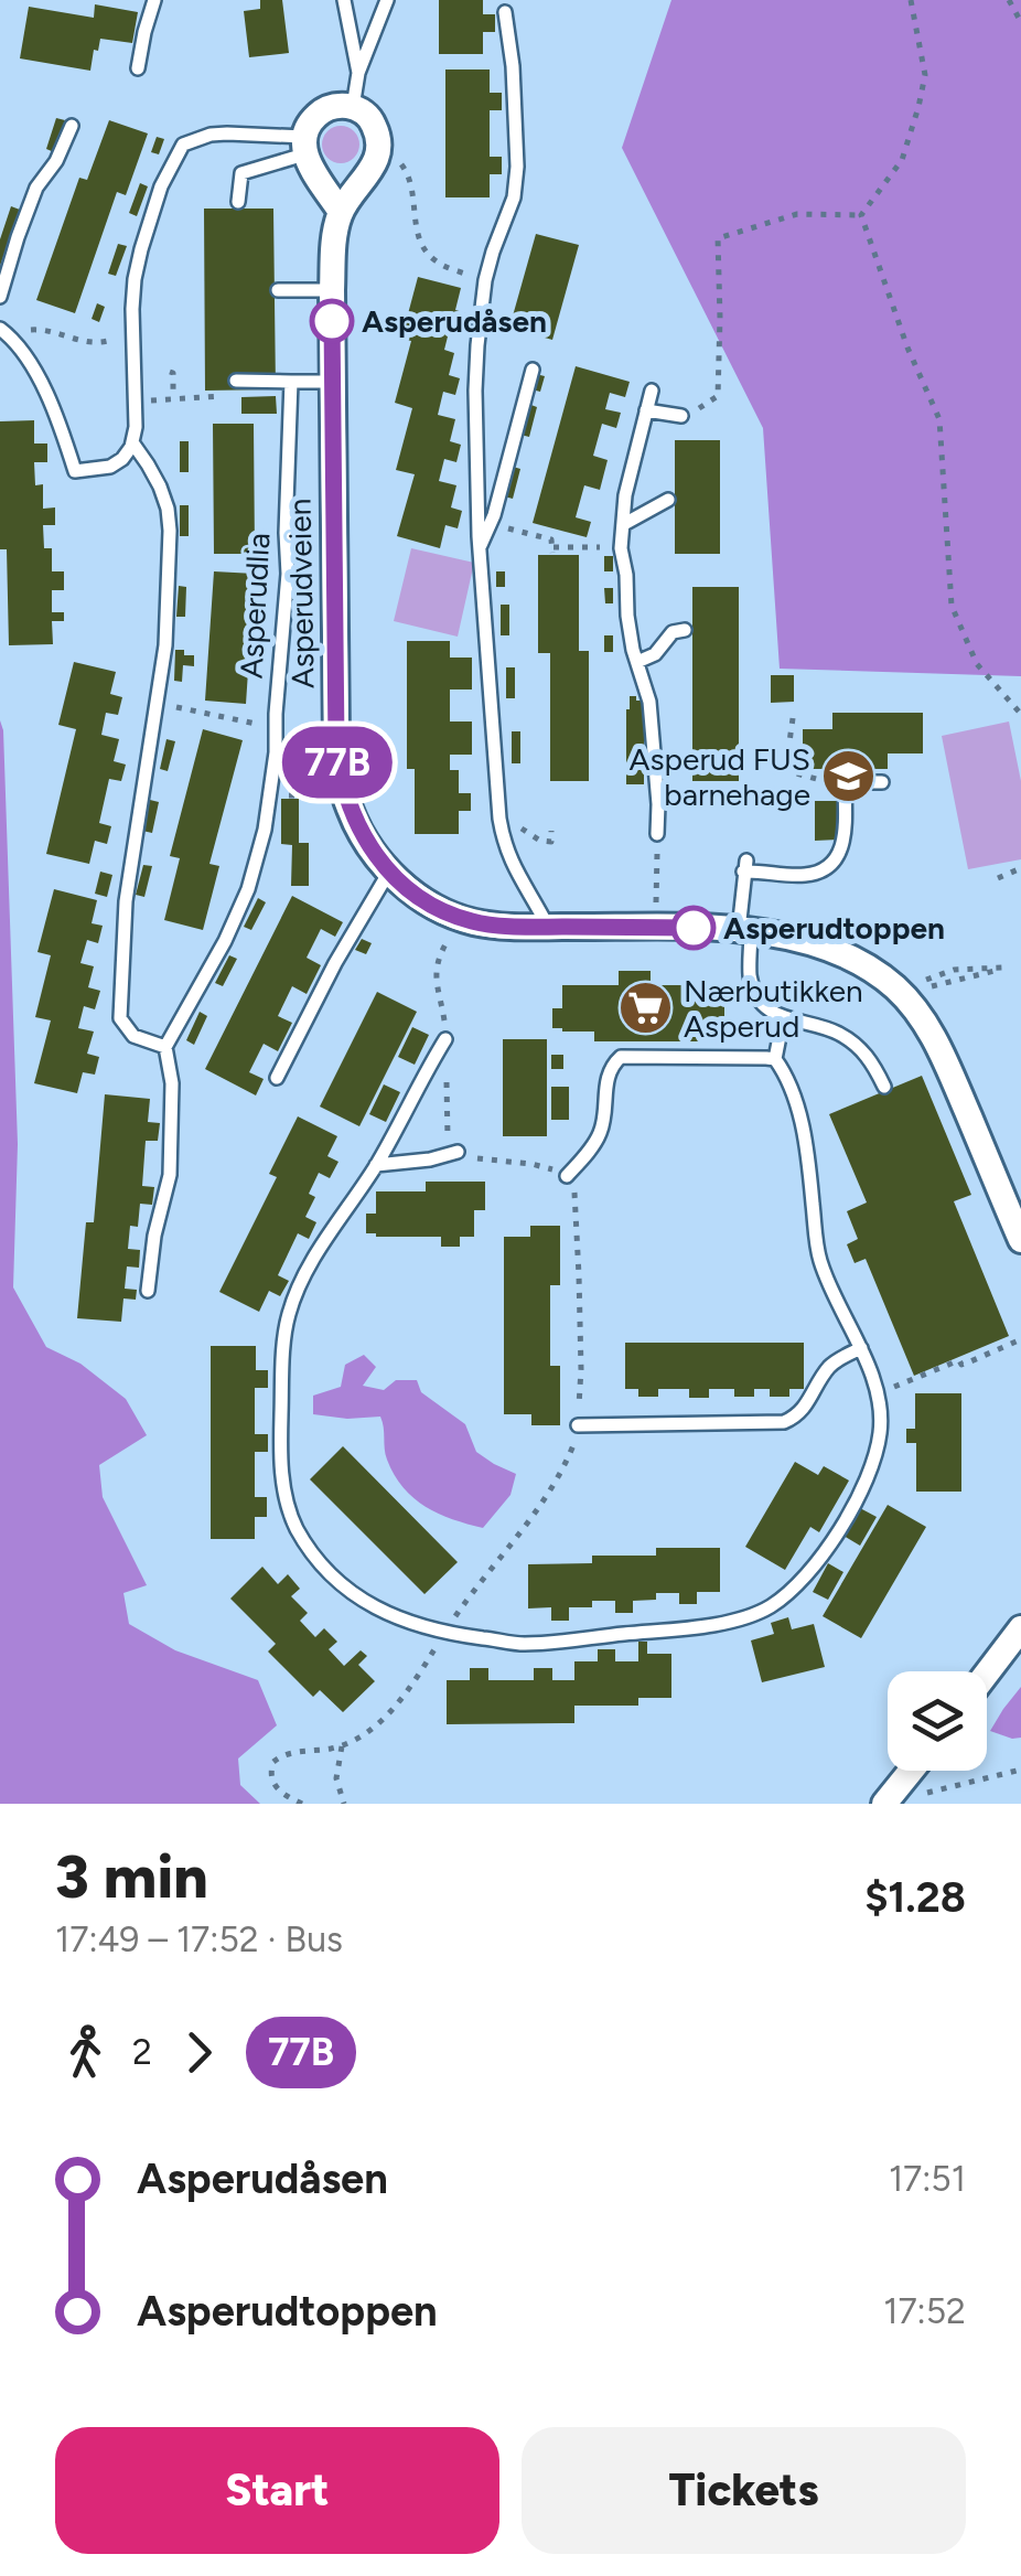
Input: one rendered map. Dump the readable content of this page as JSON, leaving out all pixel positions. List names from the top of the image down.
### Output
{
  "streets": {
    "street": ["Asperudveien"],
    "lane": ["Asperudlia"]
  },
  "places": {
    "other": ["Asperudåsen", "Asperudtoppen"],
    "school or university": ["Asperud FUS barnehage"],
    "supermarket": ["Nærbutikken Asperud"]
  },
  "lines": ["bus line 77B"],
  "page": {
    "on_map": "77B",
    "heading": ["3 min", "17:49 – 17:52 · Bus", "$1.28"],
    "legs": ["2", "77B"],
    "list": [
      {
        "name": "Asperudåsen",
        "value": "17:51"
      },
      {
        "name": "Asperudtoppen",
        "value": "17:52"
      }
    ],
    "buttons": ["Start", "Tickets"]
  }
}
